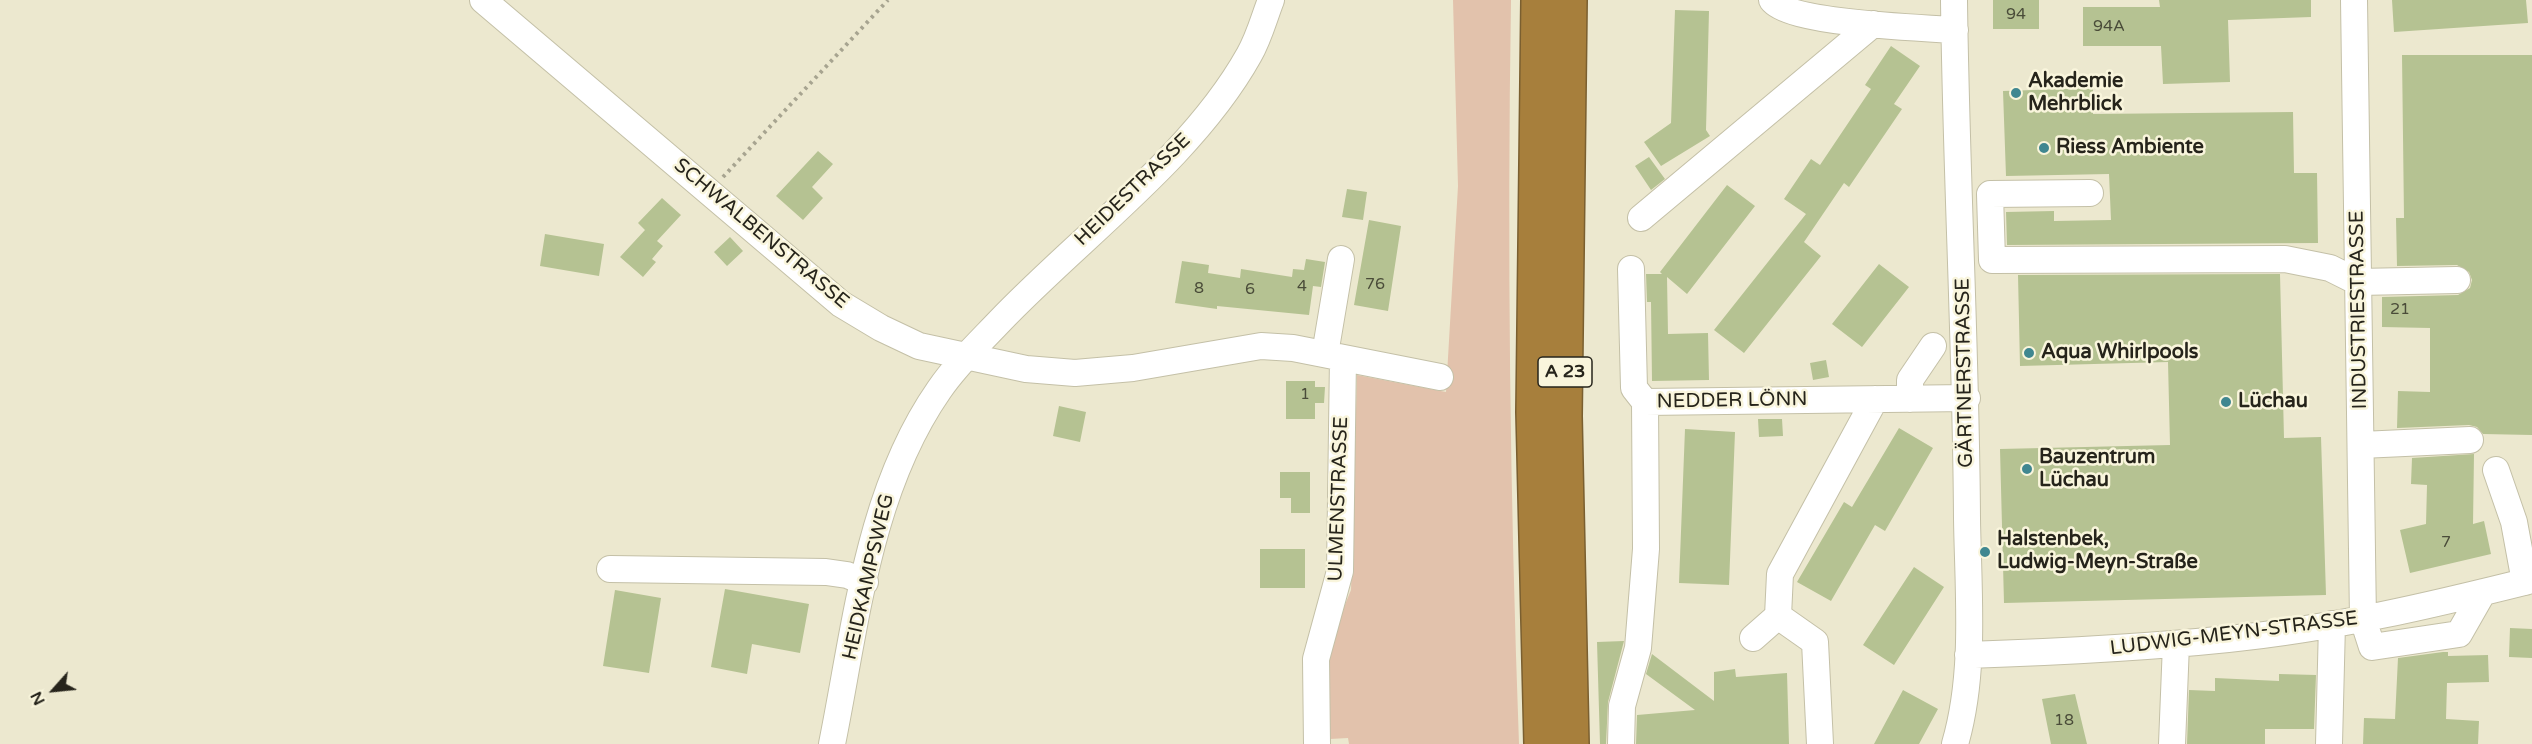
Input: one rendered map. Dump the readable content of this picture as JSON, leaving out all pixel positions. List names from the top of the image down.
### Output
{
  "streets": {
    "highway": ["A 23"],
    "street": [
      "HEIDESTRASSE",
      "SCHWALBENSTRASSE",
      "INDUSTRIESTRASSE",
      "GÄRTNERSTRASSE",
      "NEDDER LÖNN",
      "ULMENSTRASSE",
      "HEIDKAMPSWEG",
      "LUDWIG-MEYN-STRASSE"
    ]
  },
  "crossings": [
    ["HEIDESTRASSE", "SCHWALBENSTRASSE"],
    ["HEIDESTRASSE", "HEIDKAMPSWEG"],
    ["SCHWALBENSTRASSE", "ULMENSTRASSE"],
    ["SCHWALBENSTRASSE", "HEIDKAMPSWEG"],
    ["INDUSTRIESTRASSE", "LUDWIG-MEYN-STRASSE"],
    ["GÄRTNERSTRASSE", "NEDDER LÖNN"],
    ["GÄRTNERSTRASSE", "LUDWIG-MEYN-STRASSE"]
  ],
  "places": [
    "Akademie Mehrblick",
    "Riess Ambiente",
    "Aqua Whirlpools",
    "Lüchau",
    "Bauzentrum Lüchau",
    "Halstenbek, Ludwig-Meyn-Straße"
  ],
  "house_numbers": [
    "94",
    "94A",
    "76",
    "4",
    "8",
    "6",
    "21",
    "1",
    "7",
    "18"
  ],
  "north": "bottom left"
}
